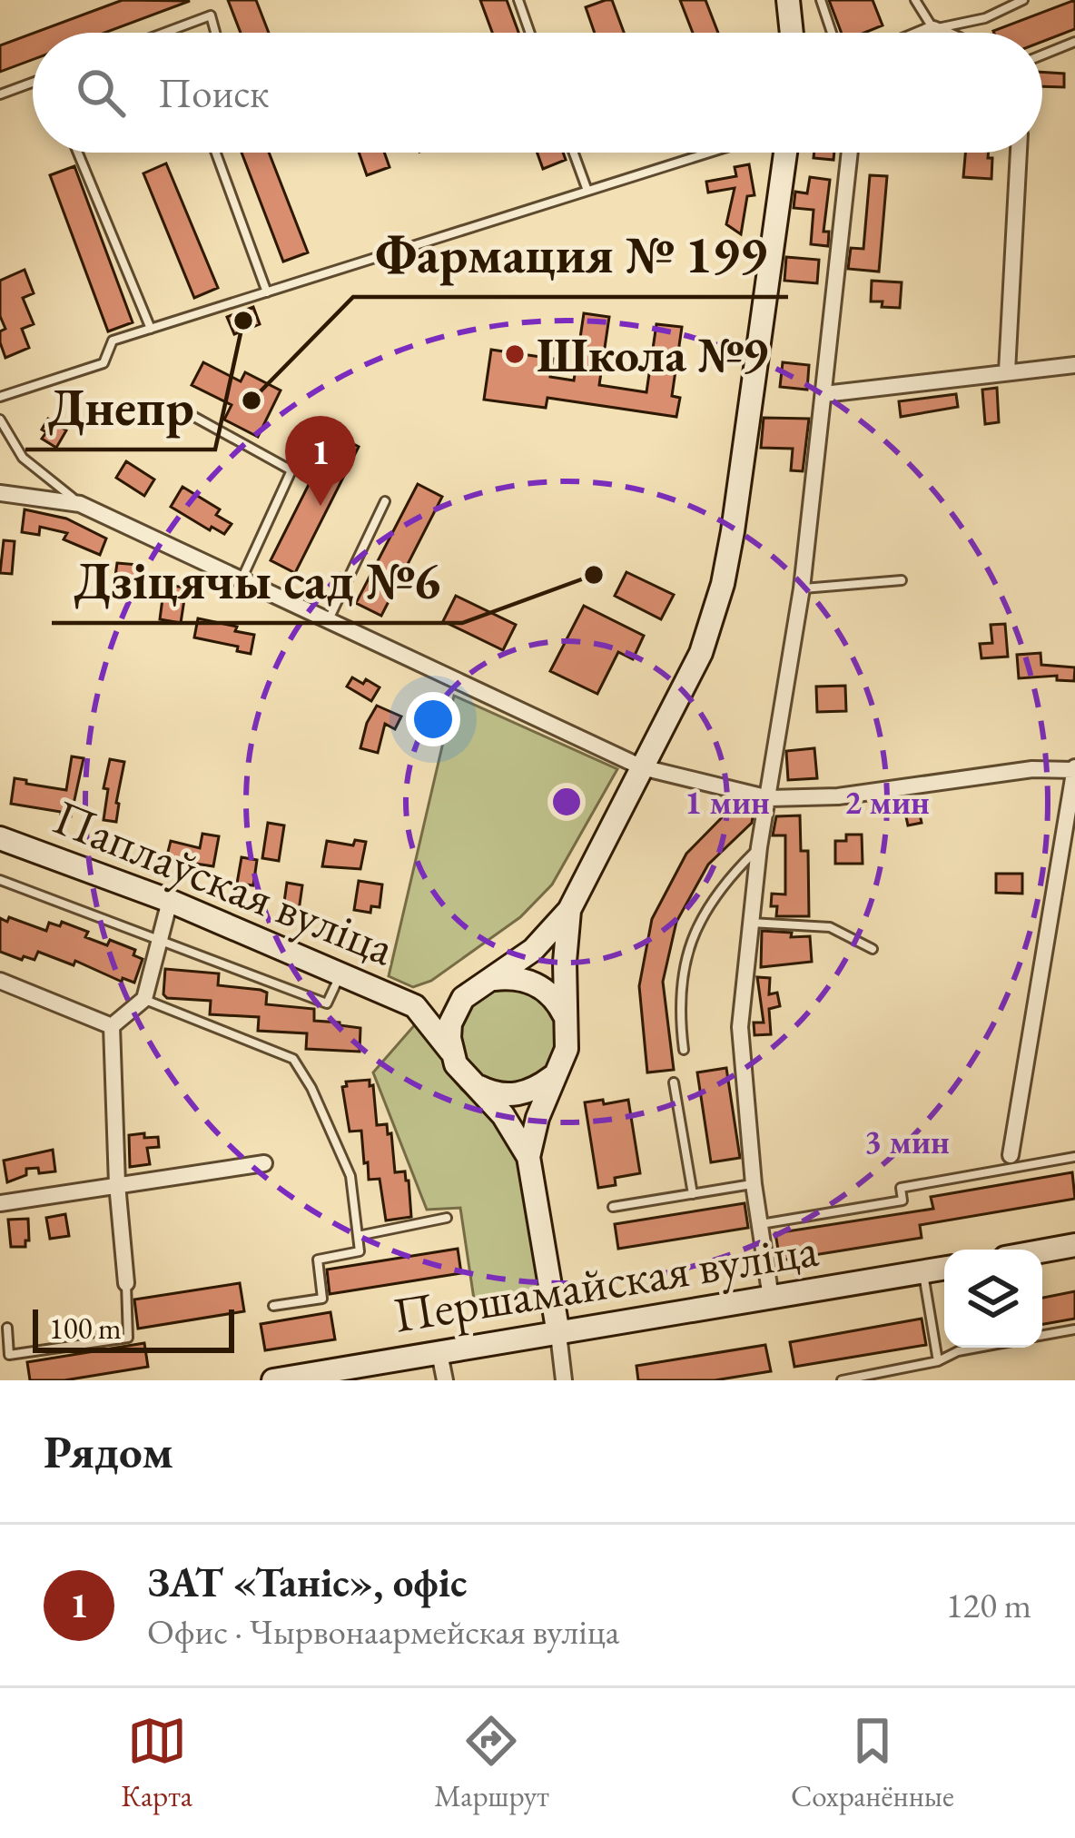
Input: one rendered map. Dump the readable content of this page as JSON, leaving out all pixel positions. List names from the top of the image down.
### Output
{
  "streets": {
    "main road": ["Паплаўская вуліца", "Першамайская вуліца"]
  },
  "places": [
    "Днепр",
    "Школа №9",
    "Фармация № 199",
    "Дзіцячы сад №6"
  ],
  "scale_bar": "100 m",
  "page": {
    "search": "Поиск",
    "pins": "1",
    "scale": "100 m",
    "heading": "Рядом",
    "list": [
      {
        "mark": "1",
        "name": "ЗАТ «Таніс», офіс",
        "note": "Офис · Чырвонаармейская вуліца",
        "value": "120 m"
      }
    ],
    "nav": ["Карта", "Маршрут", "Сохранённые"]
  },
  "rings": ["1 мин", "2 мин", "3 мин"]
}
